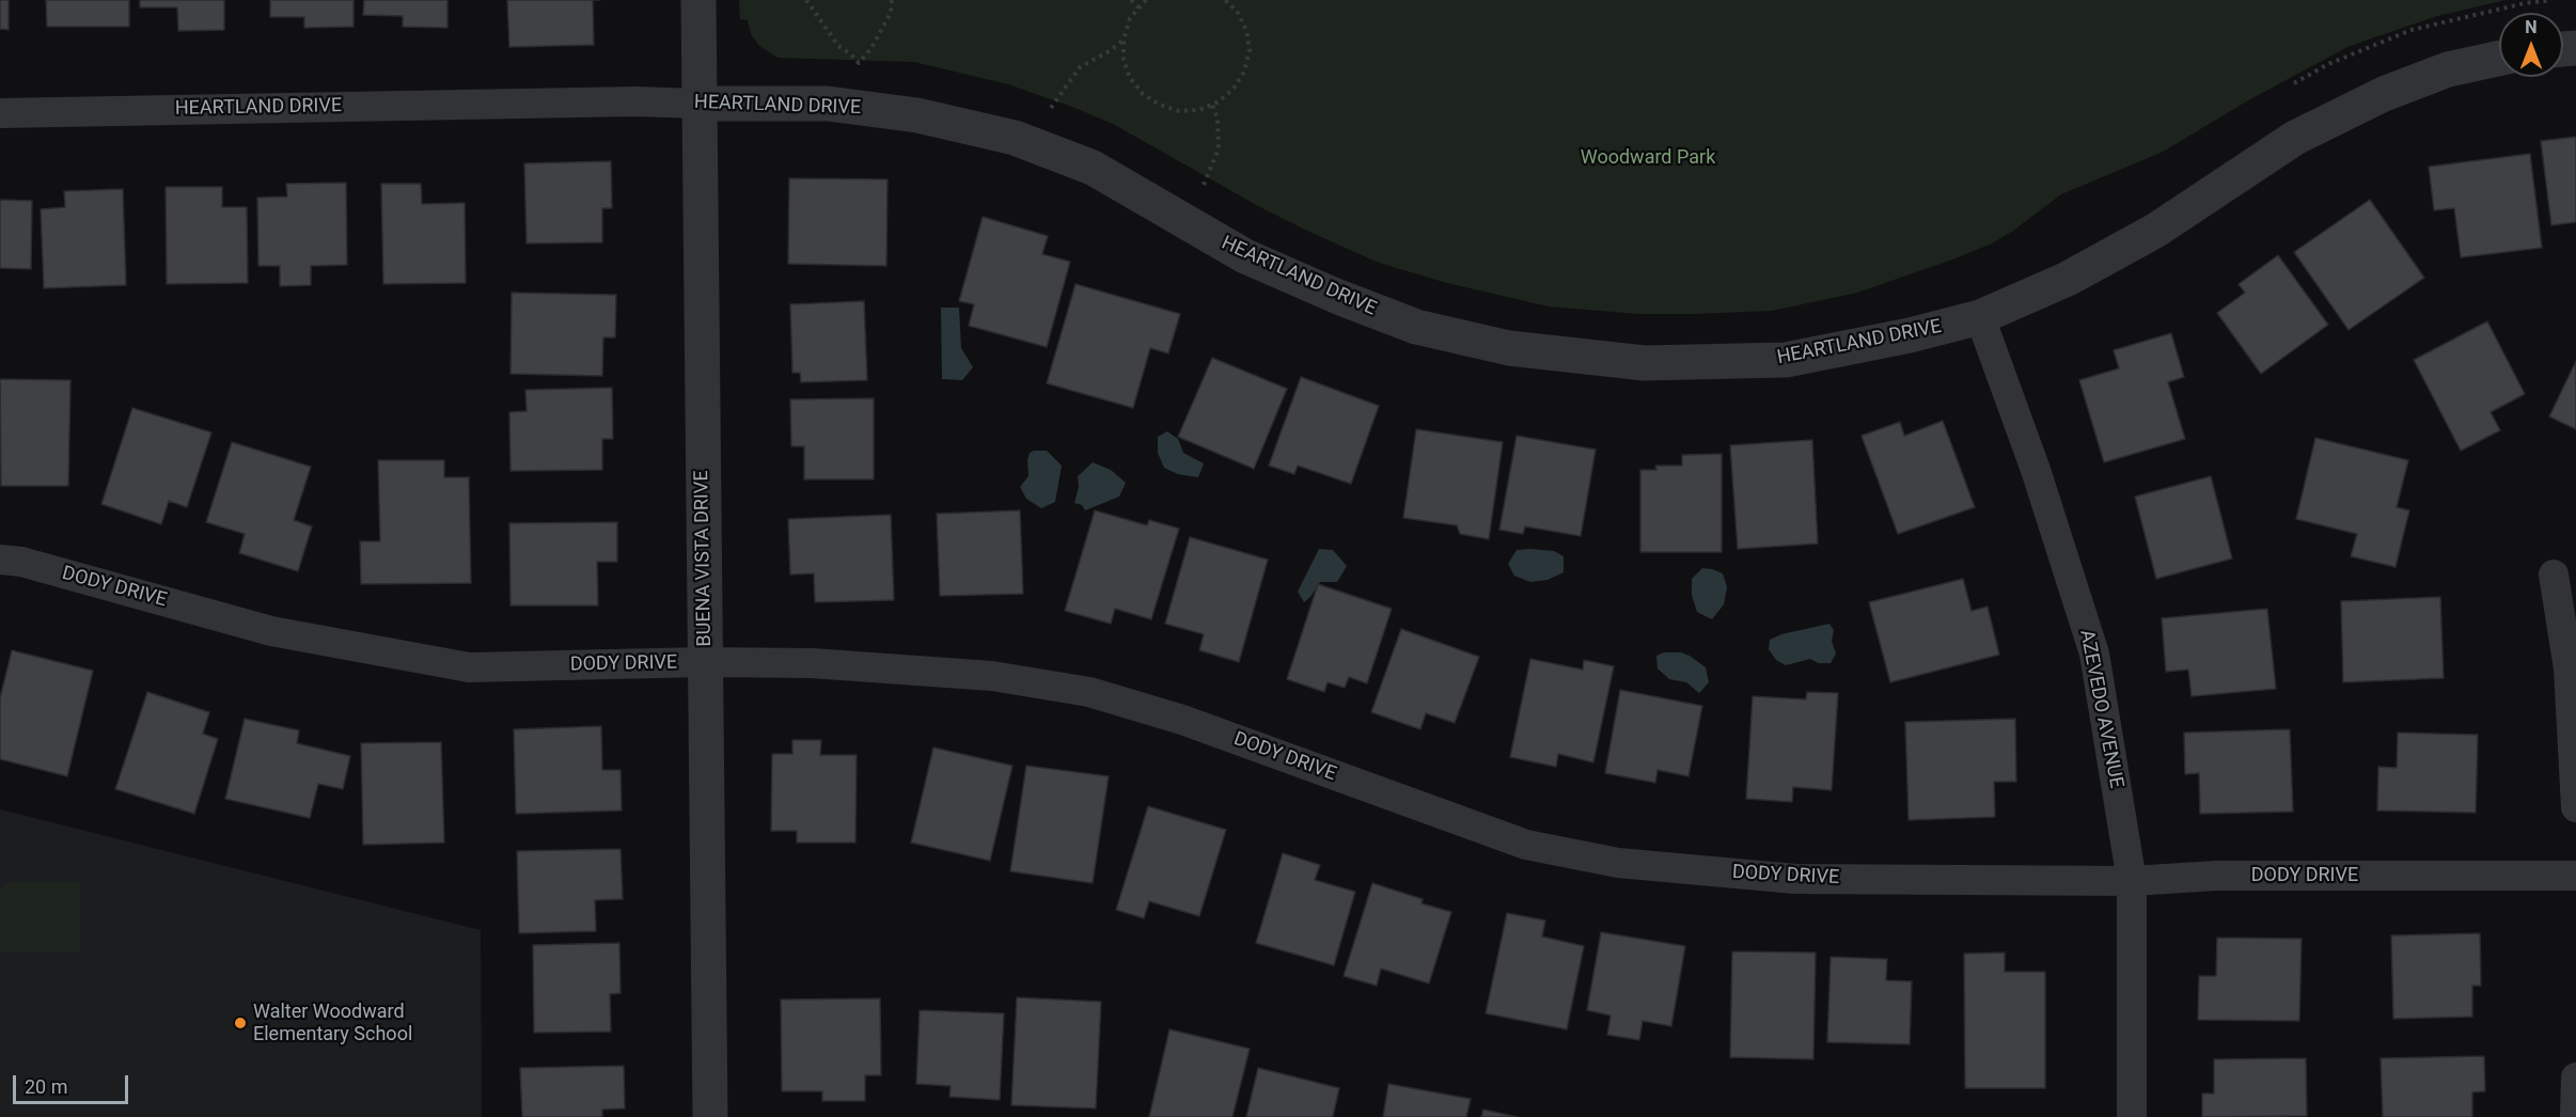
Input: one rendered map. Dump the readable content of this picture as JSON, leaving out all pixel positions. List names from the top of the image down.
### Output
{
  "streets": {
    "street": [
      "HEARTLAND DRIVE",
      "BUENA VISTA DRIVE",
      "DODY DRIVE",
      "AZEVEDO AVENUE"
    ]
  },
  "crossings": [
    ["HEARTLAND DRIVE", "BUENA VISTA DRIVE"],
    ["HEARTLAND DRIVE", "AZEVEDO AVENUE"],
    ["BUENA VISTA DRIVE", "DODY DRIVE"],
    ["DODY DRIVE", "AZEVEDO AVENUE"]
  ],
  "parks": ["Woodward Park"],
  "places": ["Walter Woodward Elementary School"],
  "scale_bar": "20 m",
  "north": "top"
}
